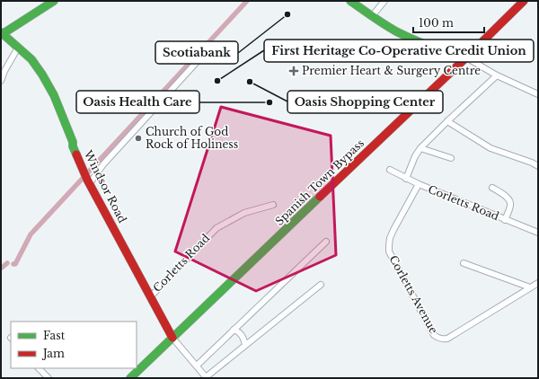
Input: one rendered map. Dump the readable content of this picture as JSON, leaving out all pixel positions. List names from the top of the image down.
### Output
{
  "streets": {
    "main road": ["Spanish Town Bypass", "Windsor Road"],
    "street": ["Corletts Road", "Corletts Avenue"]
  },
  "crossings": [
    ["Spanish Town Bypass", "Windsor Road"],
    ["Windsor Road", "Corletts Road"],
    ["Corletts Road", "Corletts Avenue"]
  ],
  "places": {
    "other": [
      "Scotiabank",
      "First Heritage Co-Operative Credit Union",
      "Oasis Shopping Center",
      "Oasis Health Care",
      "Church of God Rock of Holiness"
    ],
    "health": ["Premier Heart & Surgery Centre"]
  },
  "legend": ["Fast", "Jam"],
  "scale_bar": "100 m"
}
